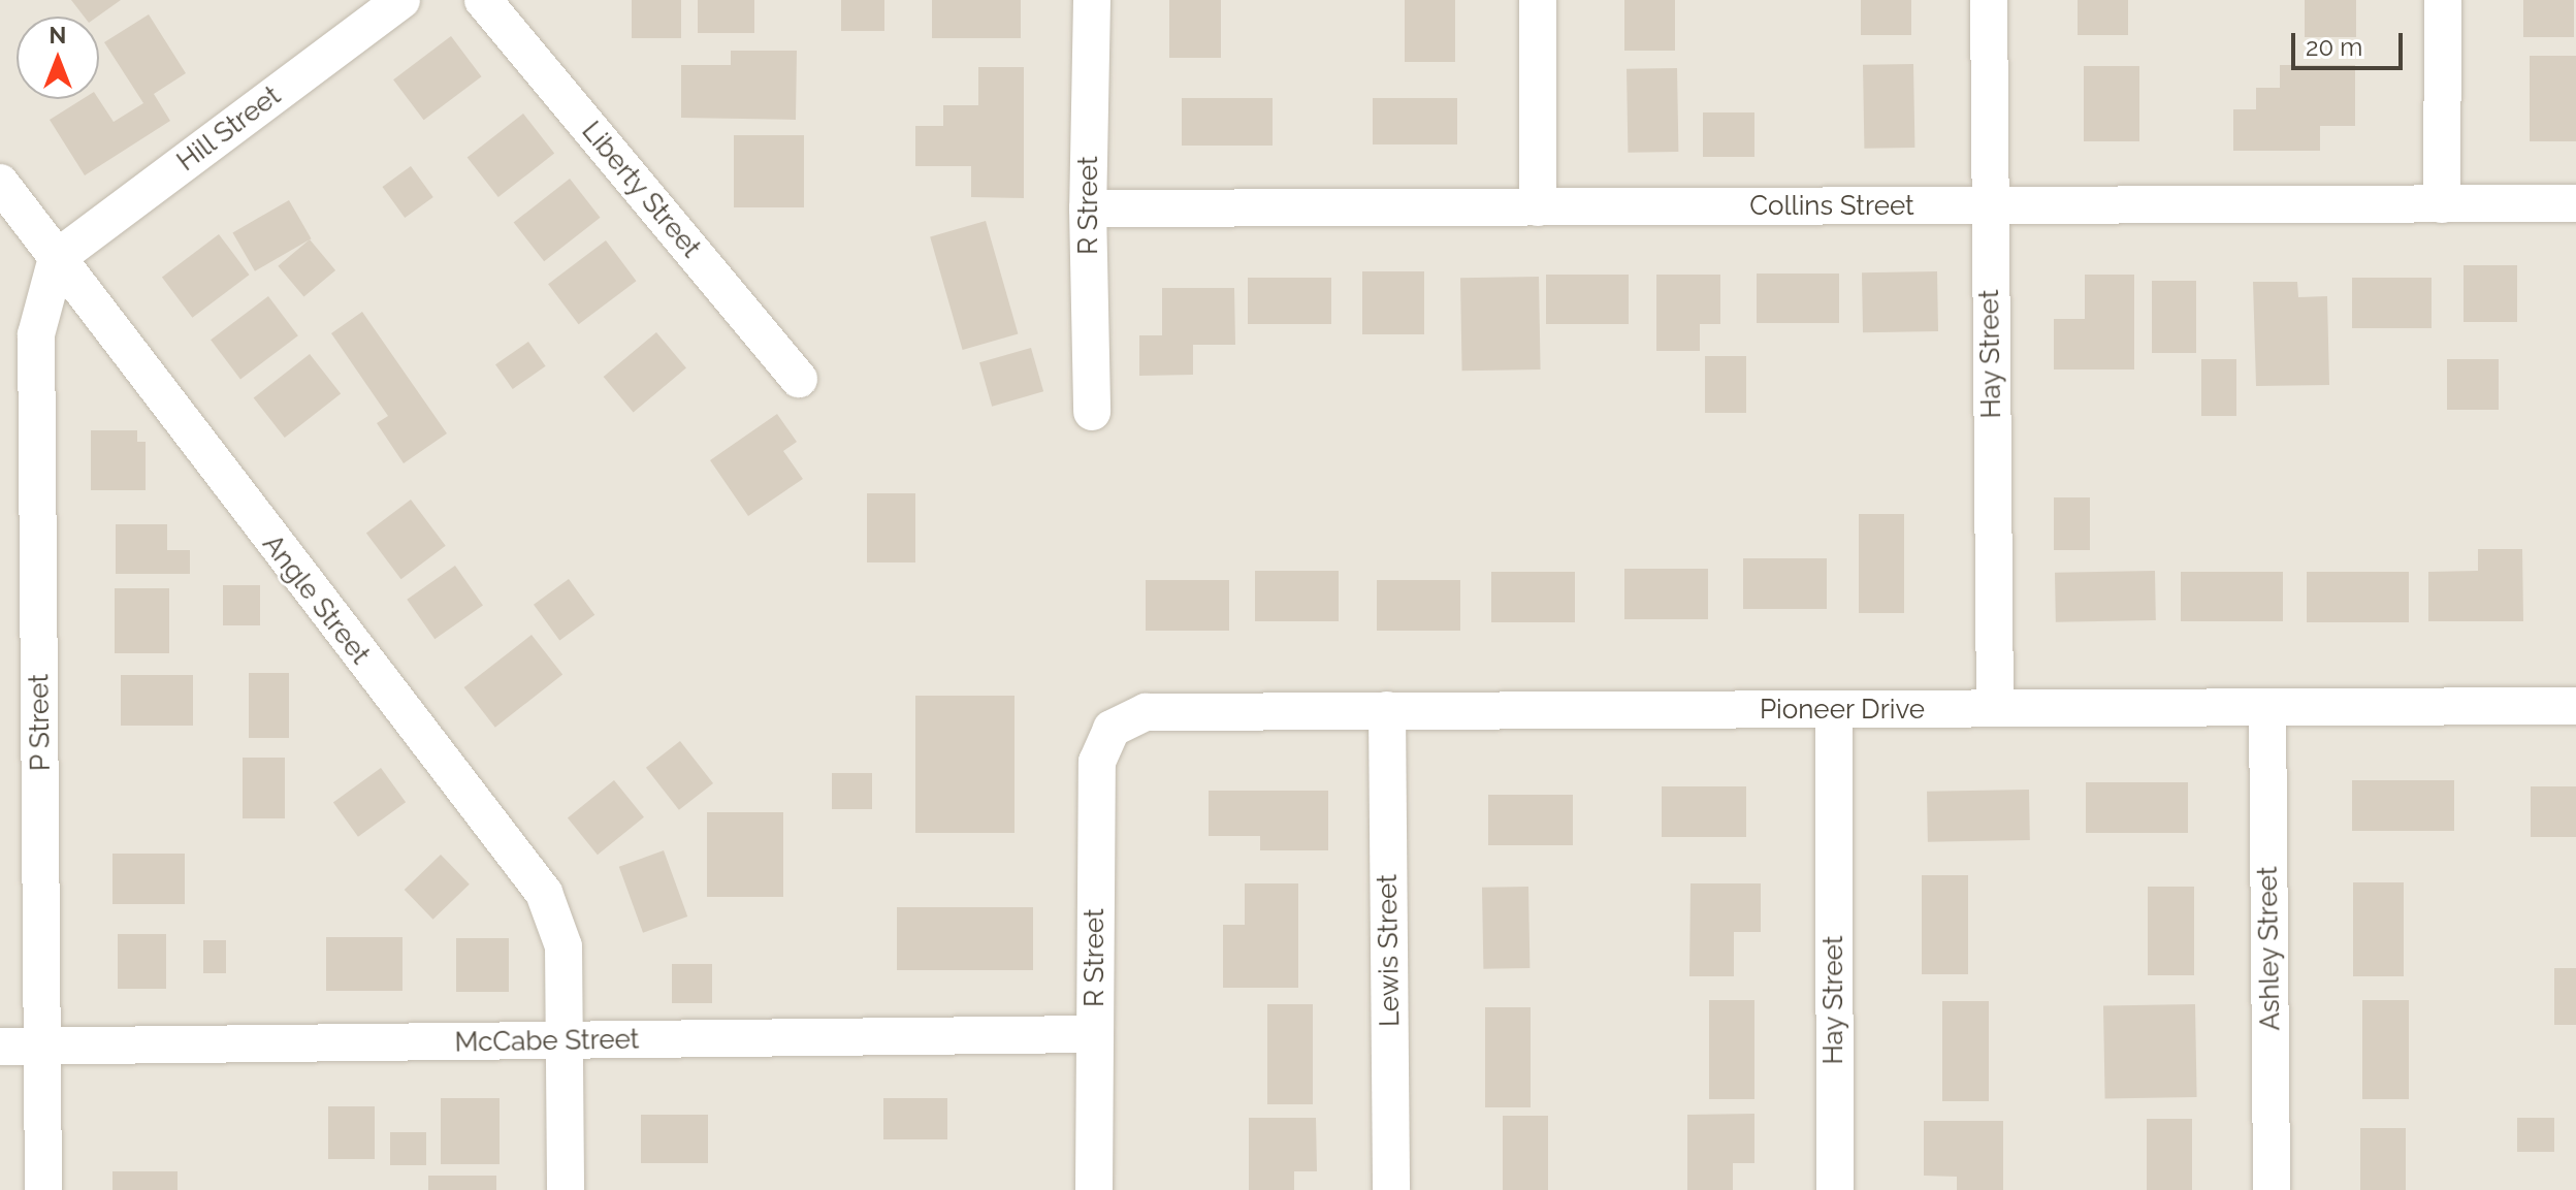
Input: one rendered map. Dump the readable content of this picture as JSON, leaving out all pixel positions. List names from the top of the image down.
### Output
{
  "streets": {
    "street": [
      "Hill Street",
      "Liberty Street",
      "R Street",
      "Collins Street",
      "Hay Street",
      "Angle Street",
      "Pioneer Drive",
      "P Street",
      "Ashley Street",
      "Lewis Street",
      "McCabe Street"
    ]
  },
  "crossings": [
    ["Hill Street", "Angle Street"],
    ["Hill Street", "P Street"],
    ["R Street", "Collins Street"],
    ["R Street", "Pioneer Drive"],
    ["R Street", "McCabe Street"],
    ["Collins Street", "Hay Street"],
    ["Hay Street", "Pioneer Drive"],
    ["Angle Street", "P Street"],
    ["Angle Street", "McCabe Street"],
    ["Pioneer Drive", "Ashley Street"],
    ["Pioneer Drive", "Lewis Street"],
    ["P Street", "McCabe Street"]
  ],
  "scale_bar": "20 m",
  "north": "top"
}
